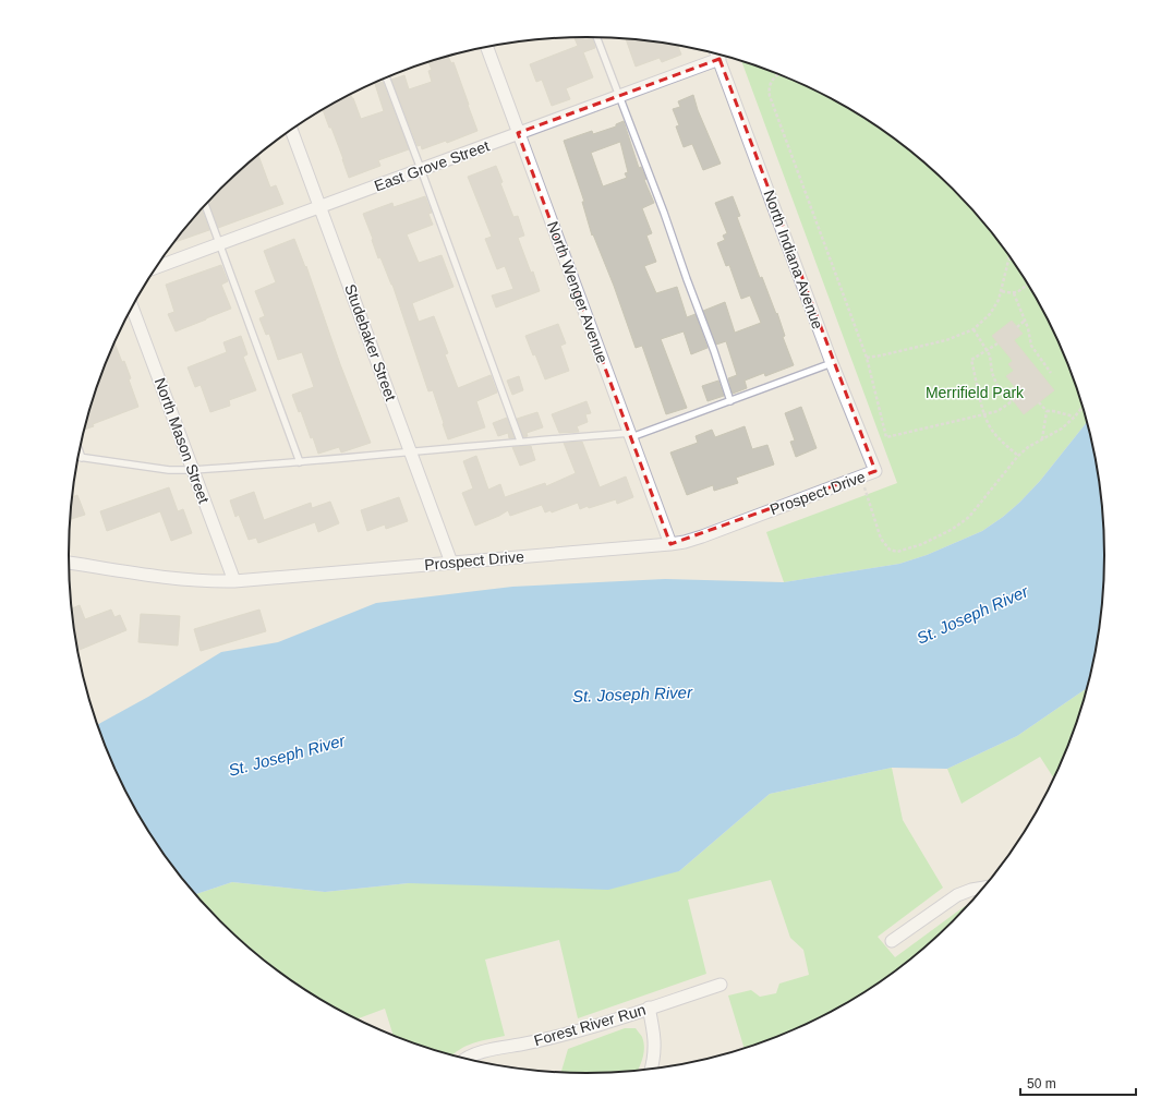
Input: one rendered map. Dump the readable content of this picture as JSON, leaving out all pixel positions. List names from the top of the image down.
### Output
{
  "streets": {
    "street": [
      "East Grove Street",
      "North Indiana Avenue",
      "North Wenger Avenue",
      "Studebaker Street",
      "North Mason Street",
      "Prospect Drive",
      "Forest River Run"
    ]
  },
  "crossings": [
    ["East Grove Street", "North Indiana Avenue"],
    ["East Grove Street", "North Wenger Avenue"],
    ["East Grove Street", "Studebaker Street"],
    ["North Indiana Avenue", "Prospect Drive"],
    ["North Wenger Avenue", "Prospect Drive"],
    ["Studebaker Street", "Prospect Drive"],
    ["North Mason Street", "Prospect Drive"]
  ],
  "water": ["St. Joseph River"],
  "parks": ["Merrifield Park"],
  "scale_bar": "50 m"
}
